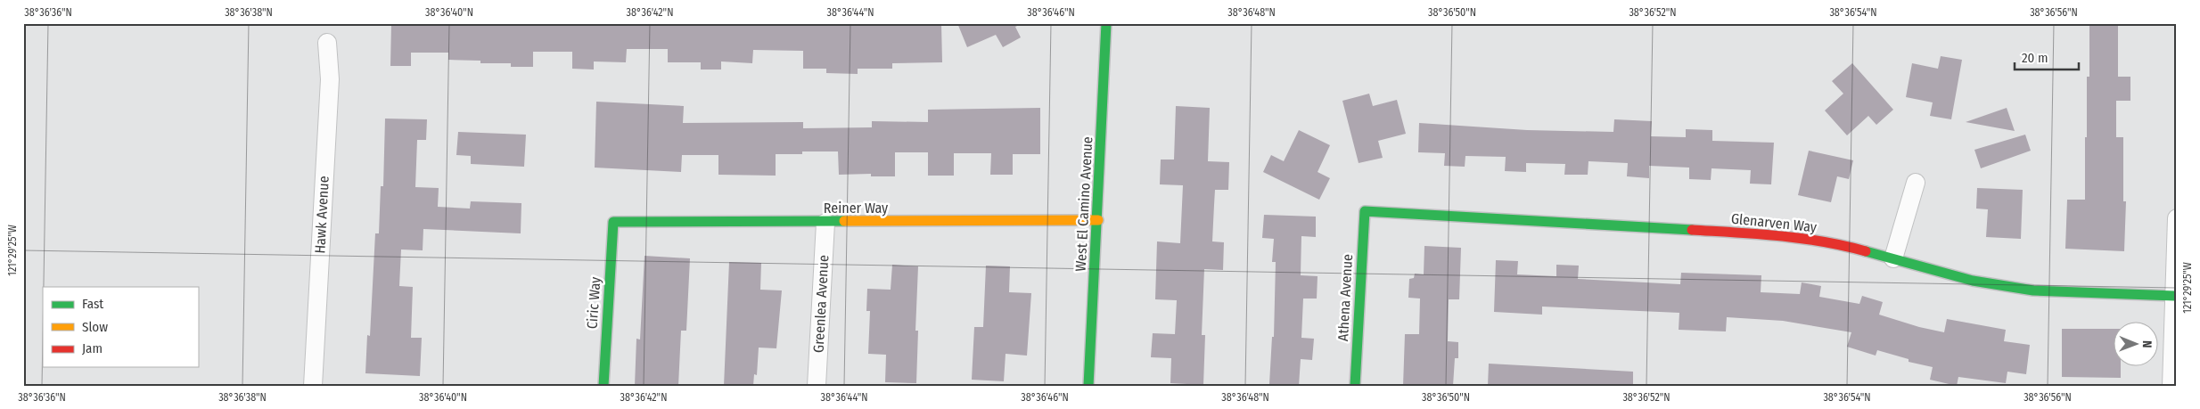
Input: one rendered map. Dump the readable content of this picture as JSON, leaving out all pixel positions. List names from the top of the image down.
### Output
{
  "streets": {
    "street": [
      "West El Camino Avenue",
      "Reiner Way",
      "Hawk Avenue",
      "Glenarven Way",
      "Athena Avenue",
      "Ciric Way",
      "Greenlea Avenue"
    ]
  },
  "crossings": [
    ["West El Camino Avenue", "Reiner Way"],
    ["Reiner Way", "Ciric Way"],
    ["Reiner Way", "Greenlea Avenue"],
    ["Glenarven Way", "Athena Avenue"]
  ],
  "legend": ["Fast", "Slow", "Jam"],
  "scale_bar": "20 m",
  "north": "right",
  "coordinates": [
    "38°36'36\"N",
    "38°36'38\"N",
    "38°36'40\"N",
    "38°36'42\"N",
    "38°36'44\"N",
    "38°36'46\"N",
    "38°36'48\"N",
    "38°36'50\"N",
    "38°36'52\"N",
    "38°36'54\"N",
    "38°36'56\"N",
    "121°29'25\"W"
  ]
}
